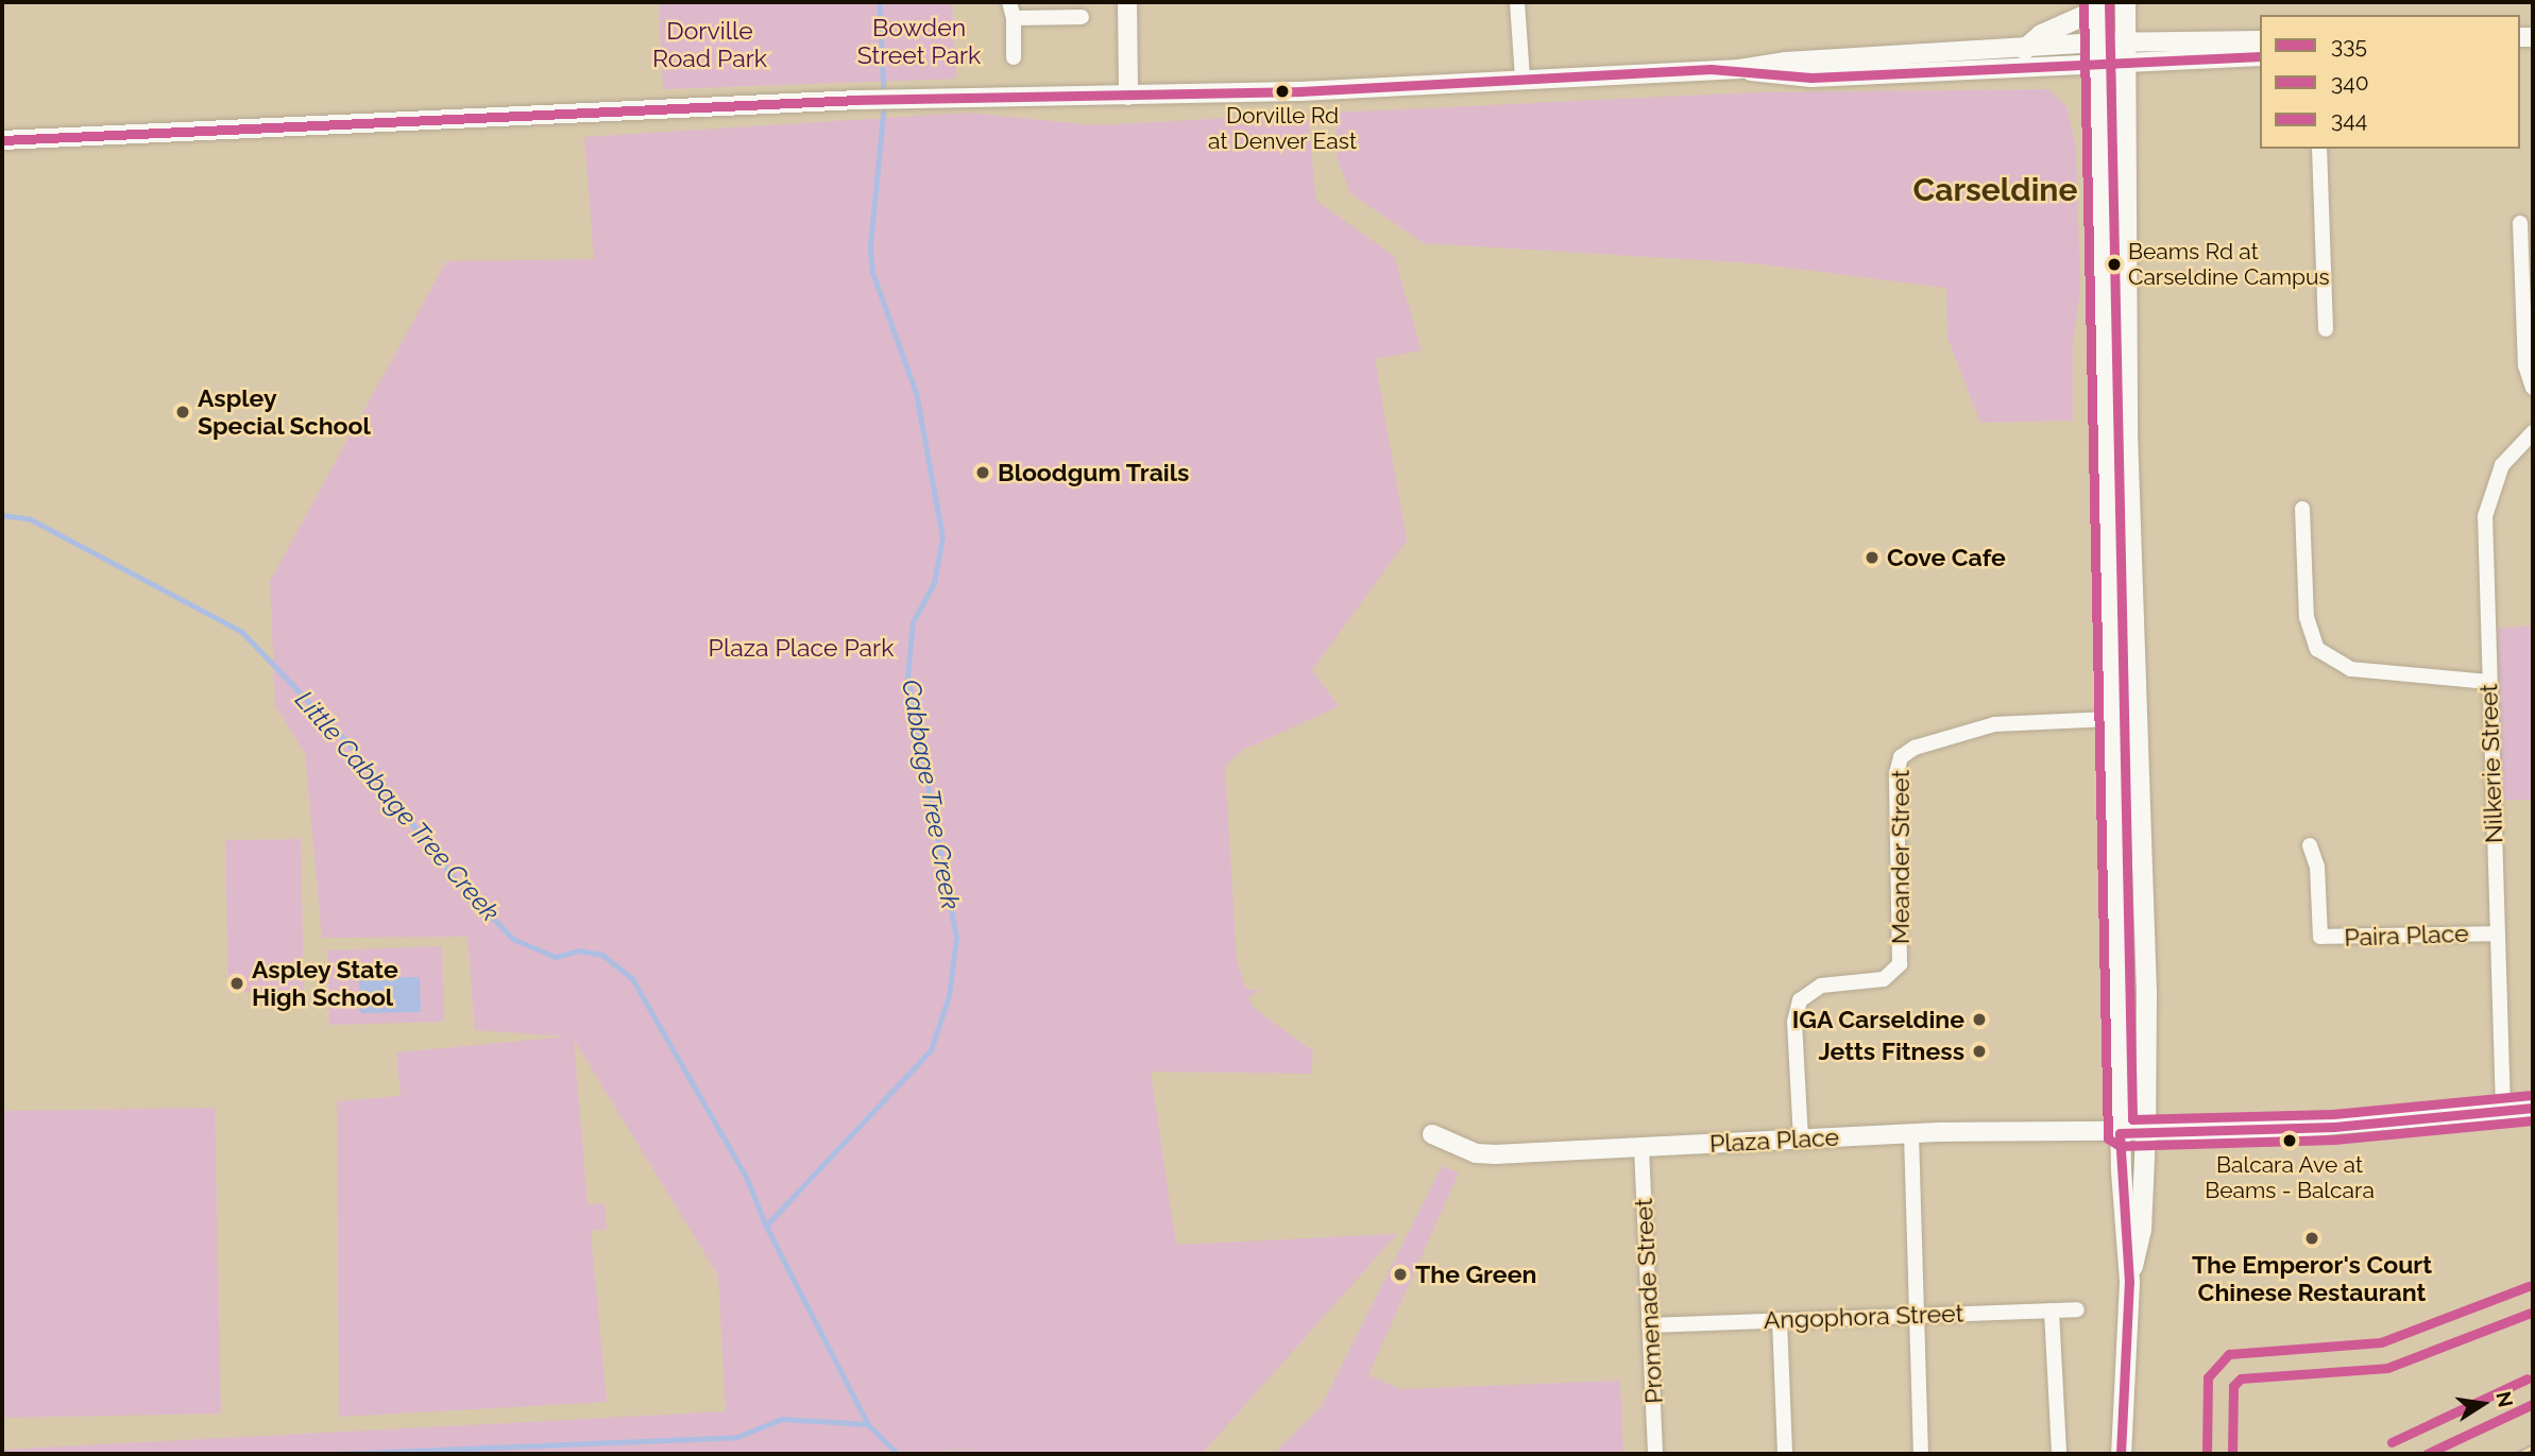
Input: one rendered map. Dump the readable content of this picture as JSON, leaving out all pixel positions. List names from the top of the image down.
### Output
{
  "streets": {
    "street": [
      "Nilkerie Street",
      "Meander Street",
      "Paira Place",
      "Plaza Place",
      "Promenade Street",
      "Angophora Street"
    ]
  },
  "crossings": [
    ["Nilkerie Street", "Paira Place"],
    ["Nilkerie Street", "Plaza Place"],
    ["Meander Street", "Plaza Place"],
    ["Plaza Place", "Promenade Street"],
    ["Promenade Street", "Angophora Street"]
  ],
  "districts": ["Carseldine"],
  "water": ["Cabbage Tree Creek", "Little Cabbage Tree Creek"],
  "parks": ["Bowden Street Park", "Dorville Road Park", "Plaza Place Park"],
  "places": [
    "Dorville Rd at Denver East",
    "Beams Rd at Carseldine Campus",
    "Aspley Special School",
    "Bloodgum Trails",
    "Cove Cafe",
    "Aspley State High School",
    "IGA Carseldine",
    "Jetts Fitness",
    "Balcara Ave at Beams - Balcara",
    "The Emperor's Court Chinese Restaurant",
    "The Green"
  ],
  "lines": ["transit line 340", "transit line 344", "transit line 335"],
  "legend": ["335", "340", "344"],
  "north": "right"
}
